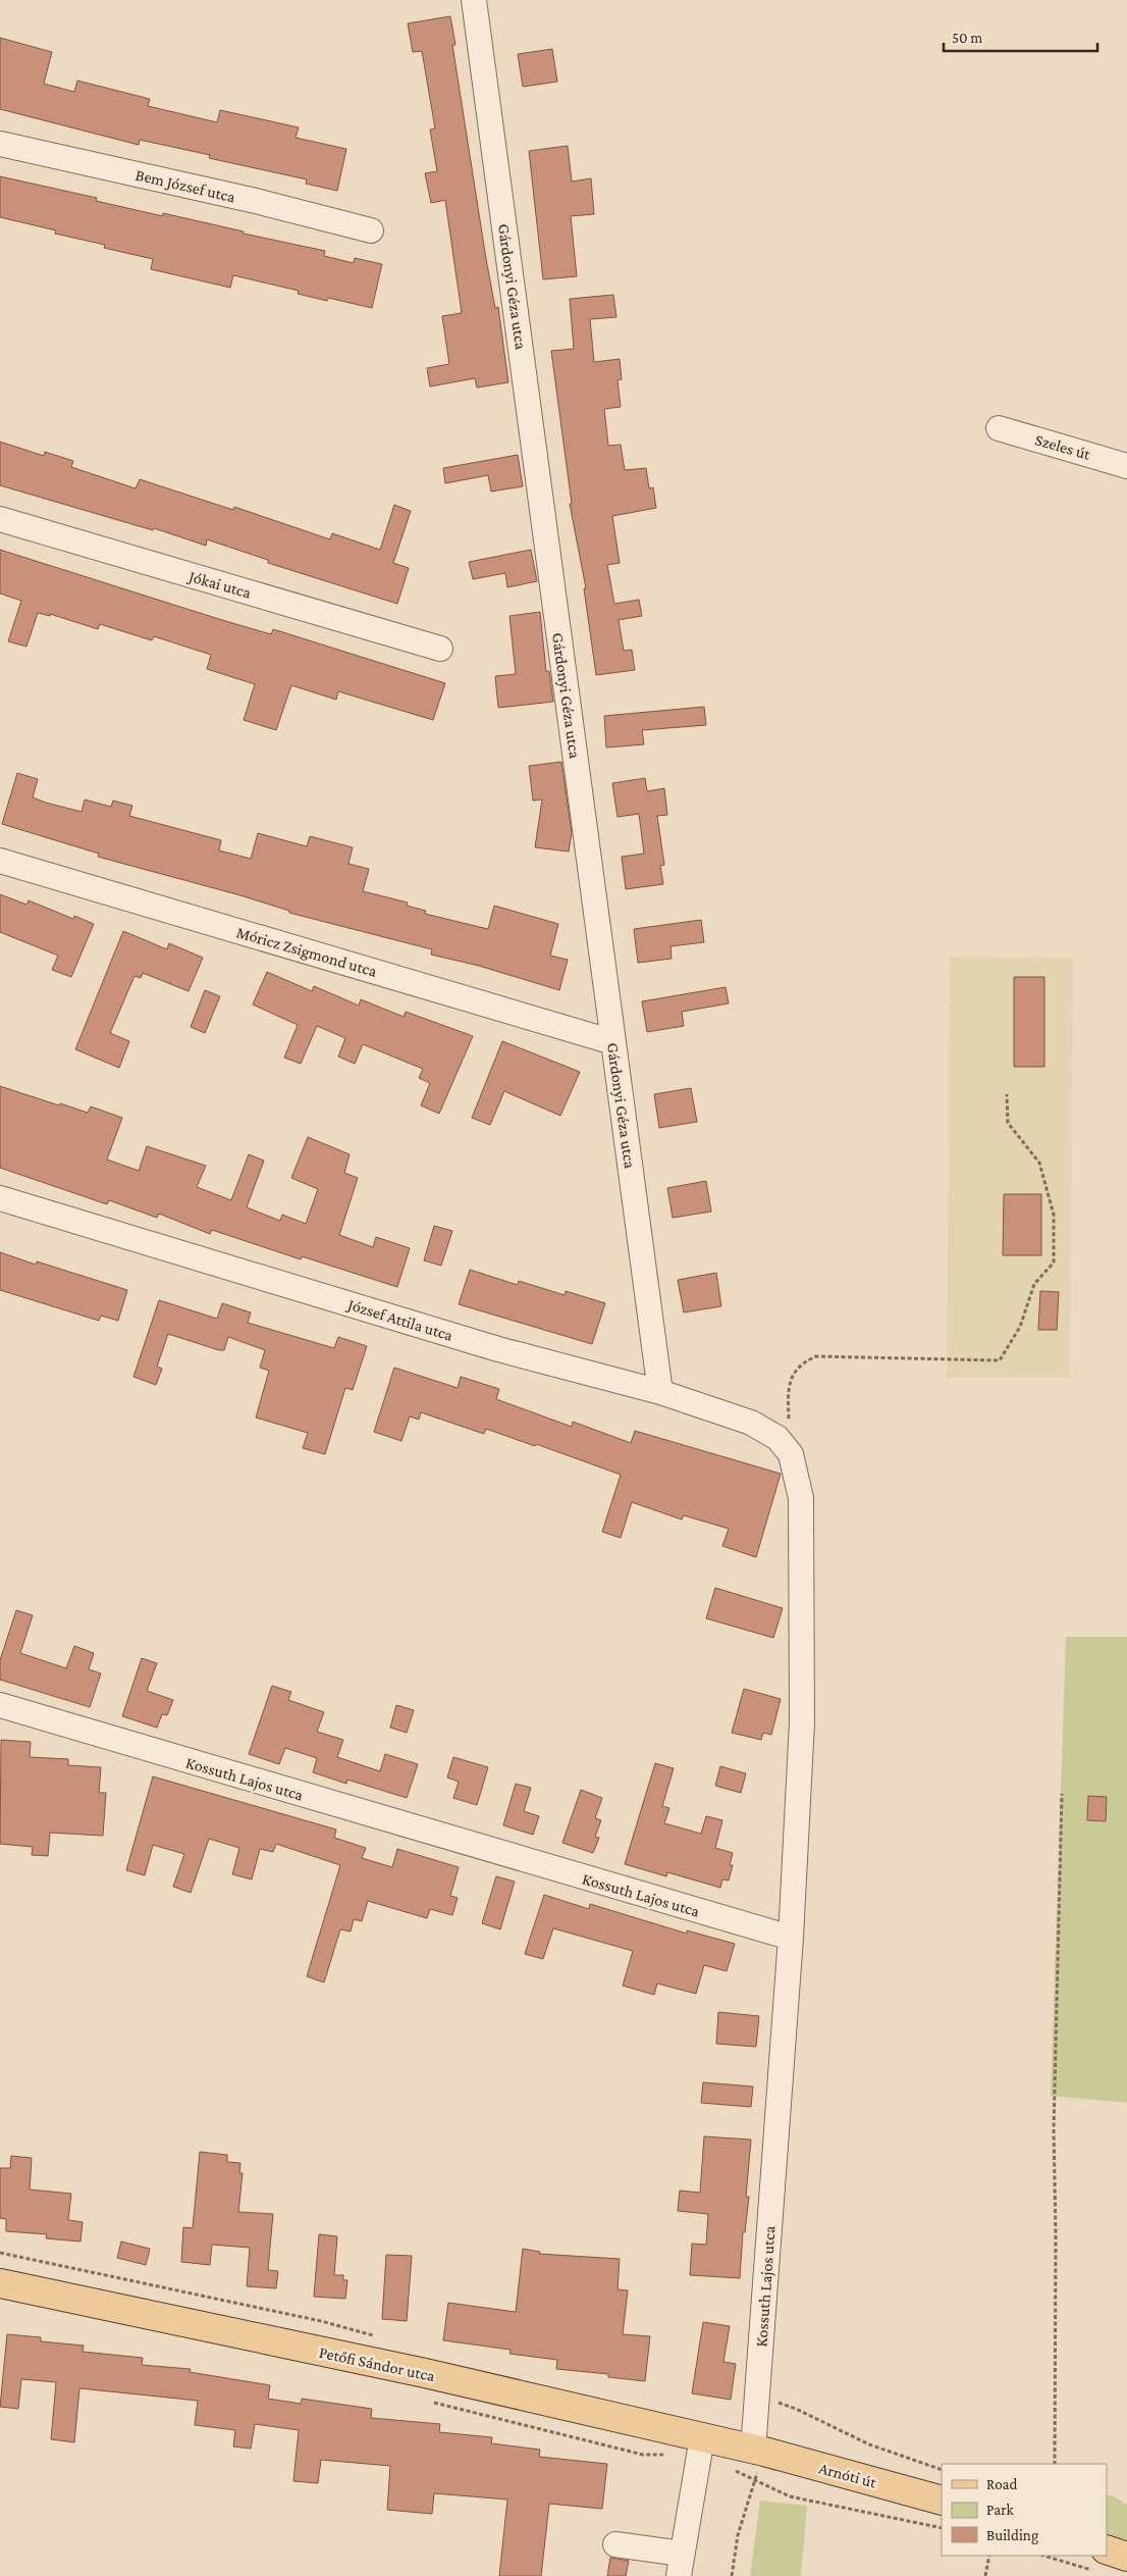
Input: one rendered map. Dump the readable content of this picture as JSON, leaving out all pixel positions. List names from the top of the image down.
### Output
{
  "streets": {
    "main road": ["Petőfi Sándor utca", "Arnóti út"],
    "street": [
      "Bem József utca",
      "Gárdonyi Géza utca",
      "Szeles út",
      "Jókai utca",
      "Móricz Zsigmond utca",
      "József Attila utca",
      "Kossuth Lajos utca"
    ]
  },
  "crossings": [
    ["Gárdonyi Géza utca", "Móricz Zsigmond utca"],
    ["Gárdonyi Géza utca", "József Attila utca"],
    ["Kossuth Lajos utca", "Petőfi Sándor utca"],
    ["Kossuth Lajos utca", "Arnóti út"],
    ["Petőfi Sándor utca", "Arnóti út"]
  ],
  "legend": ["Road", "Park", "Building"],
  "scale_bar": "50 m"
}
